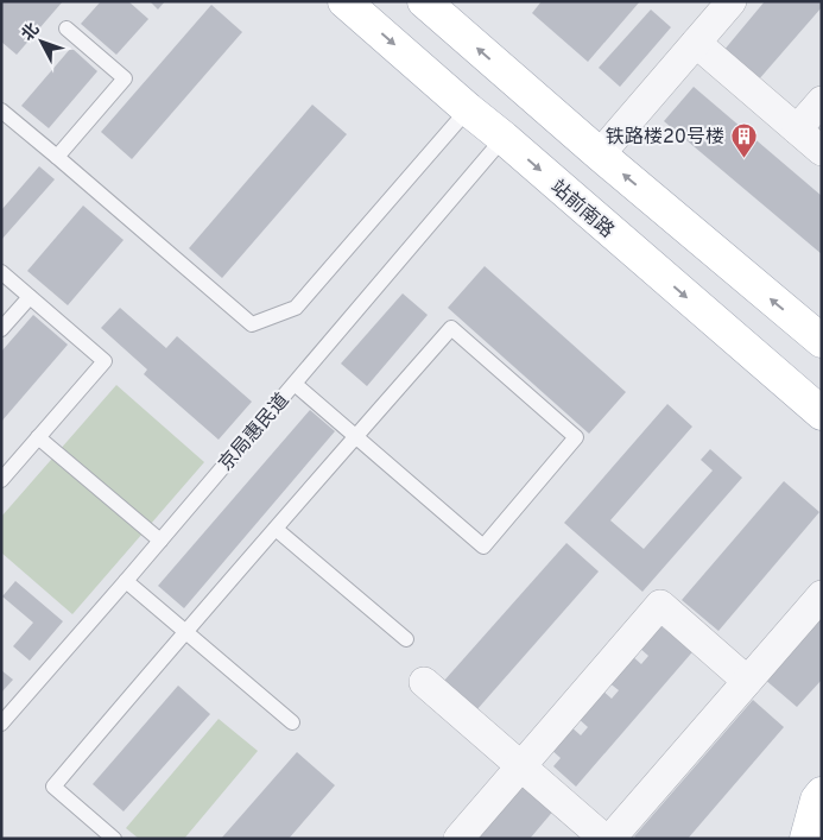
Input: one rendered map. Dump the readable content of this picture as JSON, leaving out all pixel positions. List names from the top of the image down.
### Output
{
  "streets": {
    "main road": ["站前南路"],
    "lane": ["京局惠民道"]
  },
  "crossings": [
    ["站前南路", "京局惠民道"]
  ],
  "places": {
    "building": ["铁路楼20号楼"]
  },
  "north": "top left"
}
